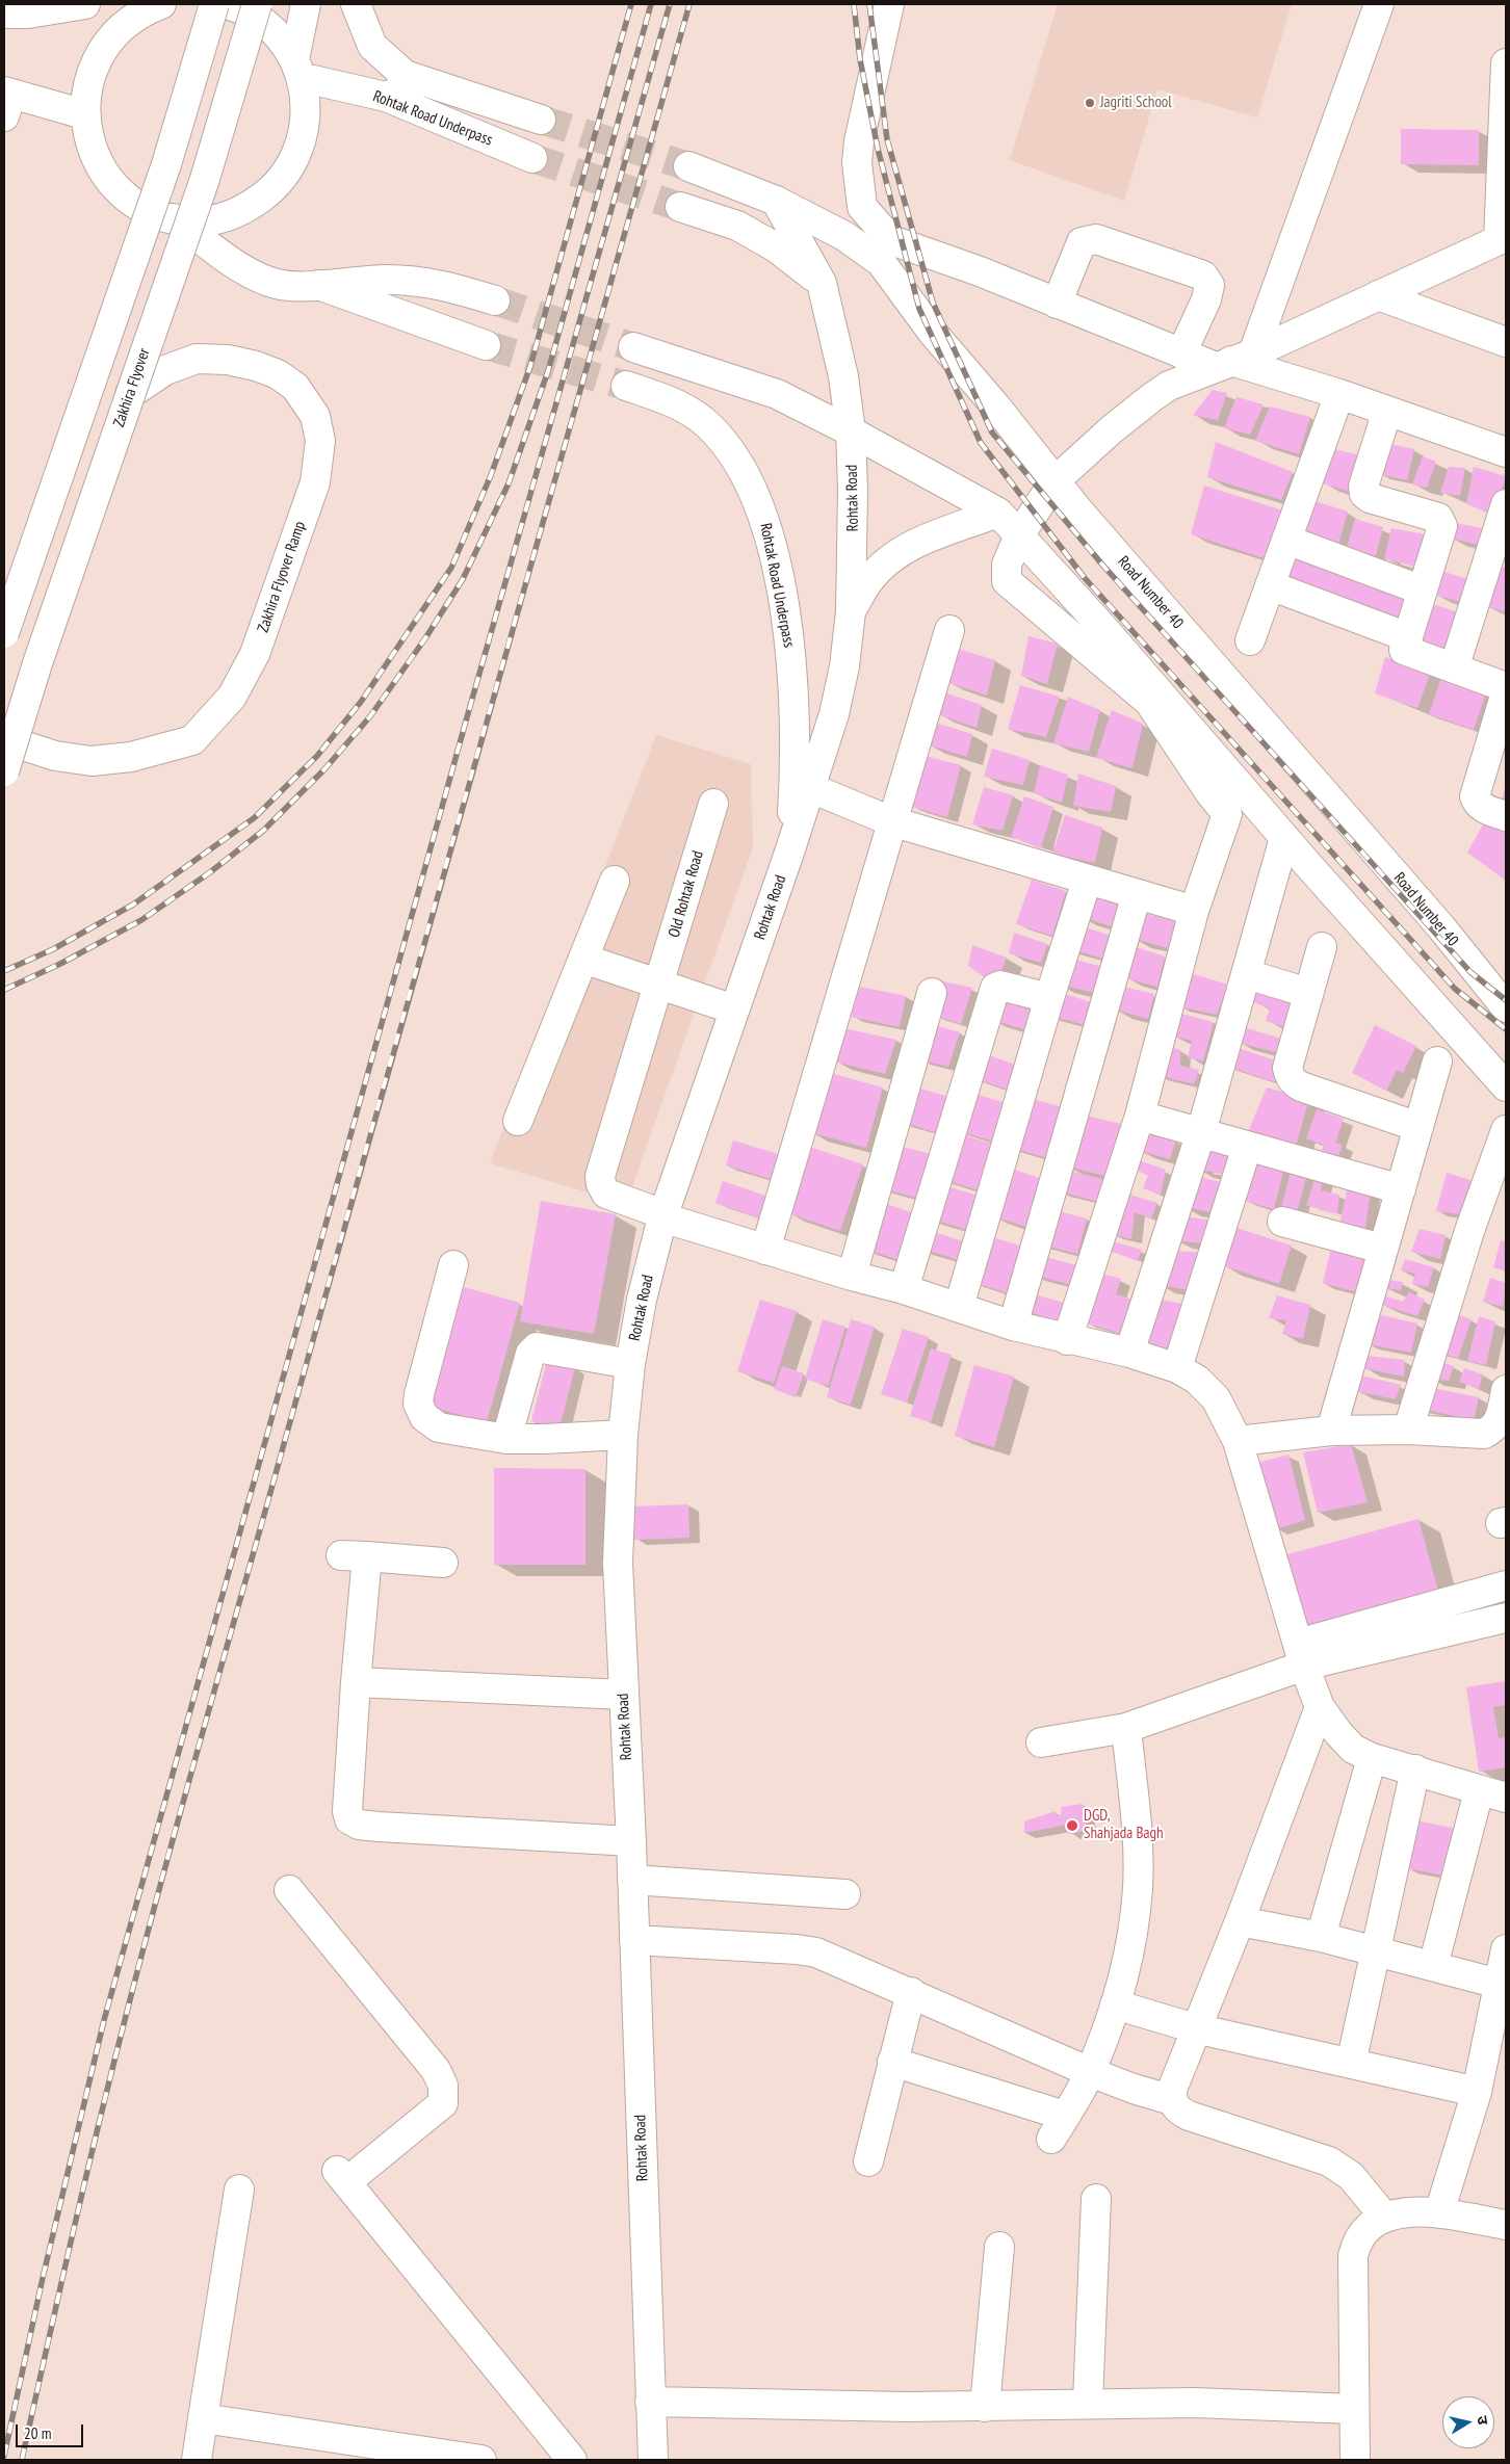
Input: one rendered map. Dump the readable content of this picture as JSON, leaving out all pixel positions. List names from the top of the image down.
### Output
{
  "streets": {
    "street": [
      "Rohtak Road Underpass",
      "Zakhira Flyover",
      "Rohtak Road",
      "Zakhira Flyover Ramp",
      "Road Number 40",
      "Old Rohtak Road"
    ]
  },
  "crossings": [
    ["Rohtak Road Underpass", "Rohtak Road"],
    ["Zakhira Flyover", "Zakhira Flyover Ramp"],
    ["Rohtak Road", "Road Number 40"],
    ["Rohtak Road", "Old Rohtak Road"]
  ],
  "places": ["Jagriti School", "DGD, Shahjada Bagh"],
  "scale_bar": "20 m",
  "north": "right"
}
